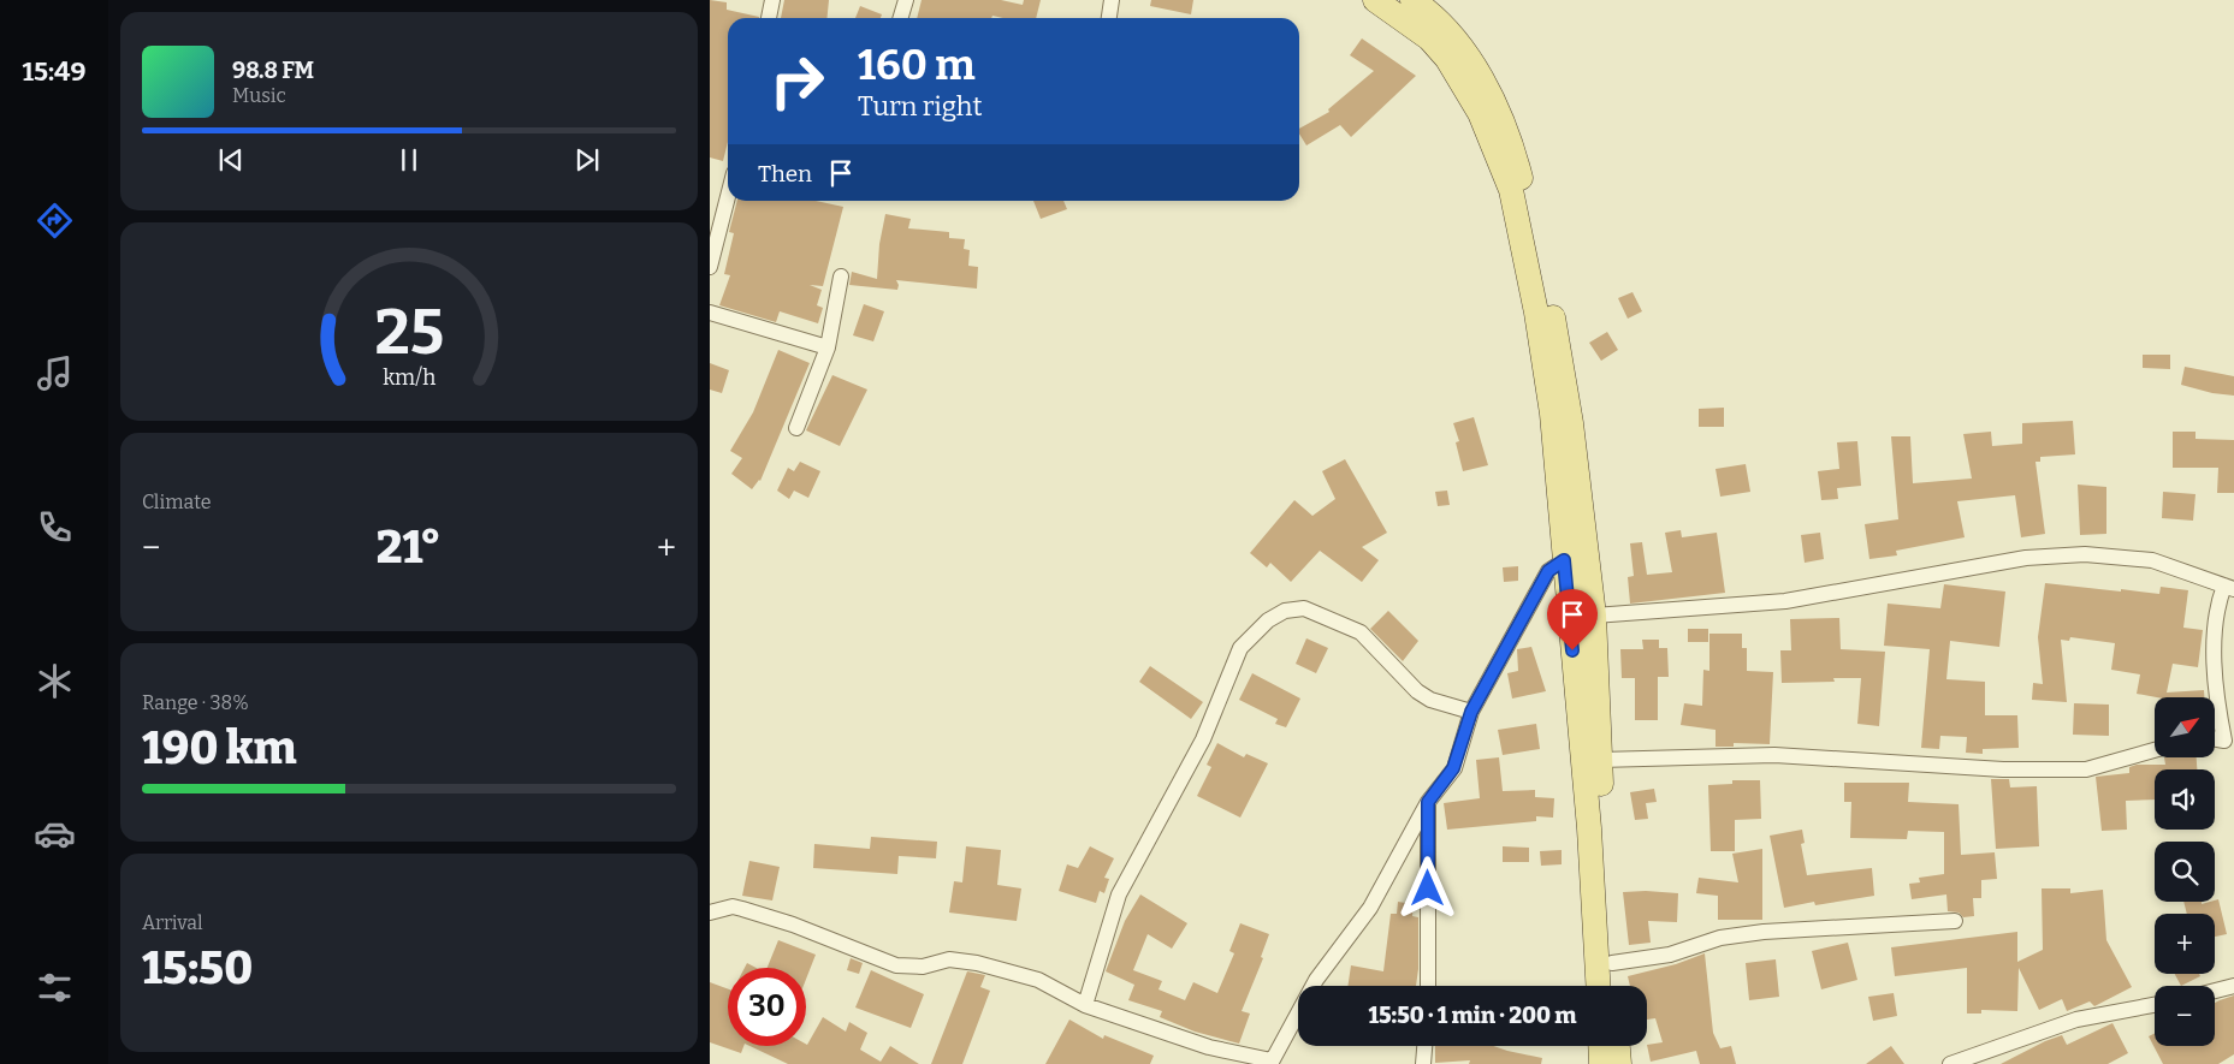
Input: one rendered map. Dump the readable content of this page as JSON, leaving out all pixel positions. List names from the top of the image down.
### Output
{
  "north": "top right",
  "page": {
    "tabs": "15:49",
    "turn": ["160 m", "Turn right"],
    "song": ["98.8 FM", "Music"],
    "then": "Then",
    "tile": [
      "Climate",
      ["Range · 38%", "190 km"],
      ["Arrival", "15:50"]
    ],
    "heat": ["−", "21°", "+"],
    "map_buttons": ["+", "−"],
    "limit": "30",
    "trip": "15:50 · 1 min · 200 m",
    "gauge": ["25", "km/h"]
  }
}
